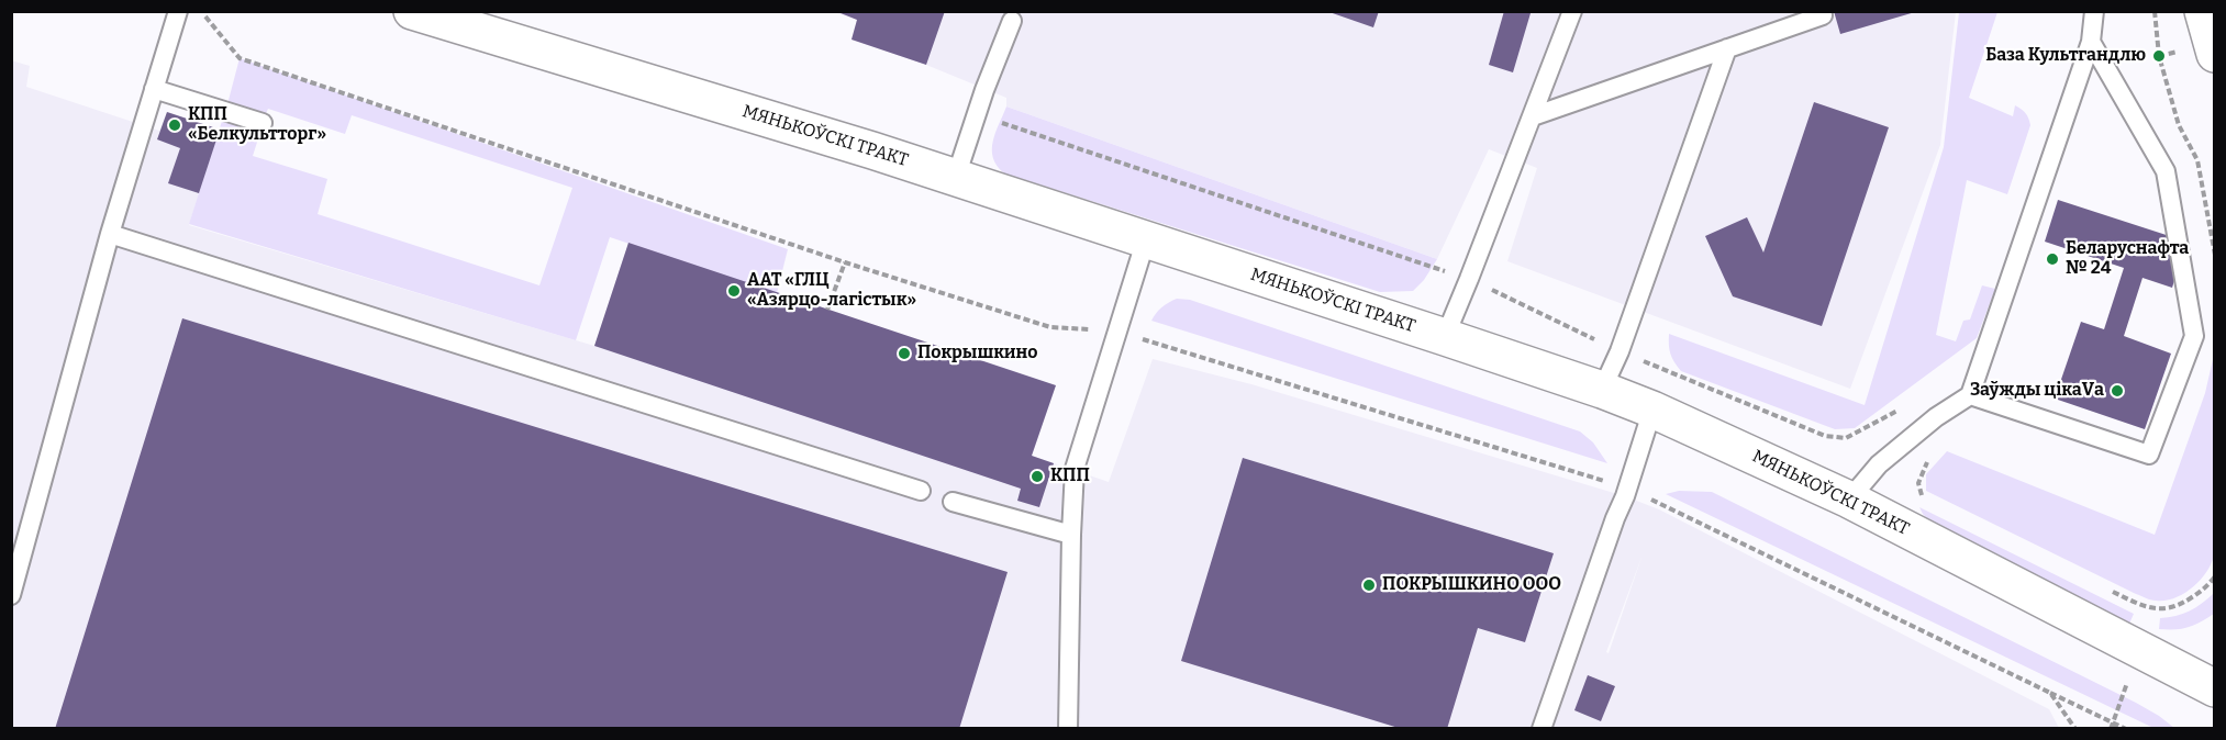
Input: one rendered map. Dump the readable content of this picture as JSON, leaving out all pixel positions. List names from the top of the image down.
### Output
{
  "streets": {
    "street": ["МЯНЬКОЎСКІ ТРАКТ"]
  },
  "places": [
    "База Культгандлю",
    "КПП «Белкультторг»",
    "Беларуснафта № 24",
    "ААТ «ГЛЦ «Азярцо-лагістык»",
    "Покрышкино",
    "Заўжды цікаVа",
    "КПП",
    "ПОКРЫШКИНО ООО"
  ]
}
